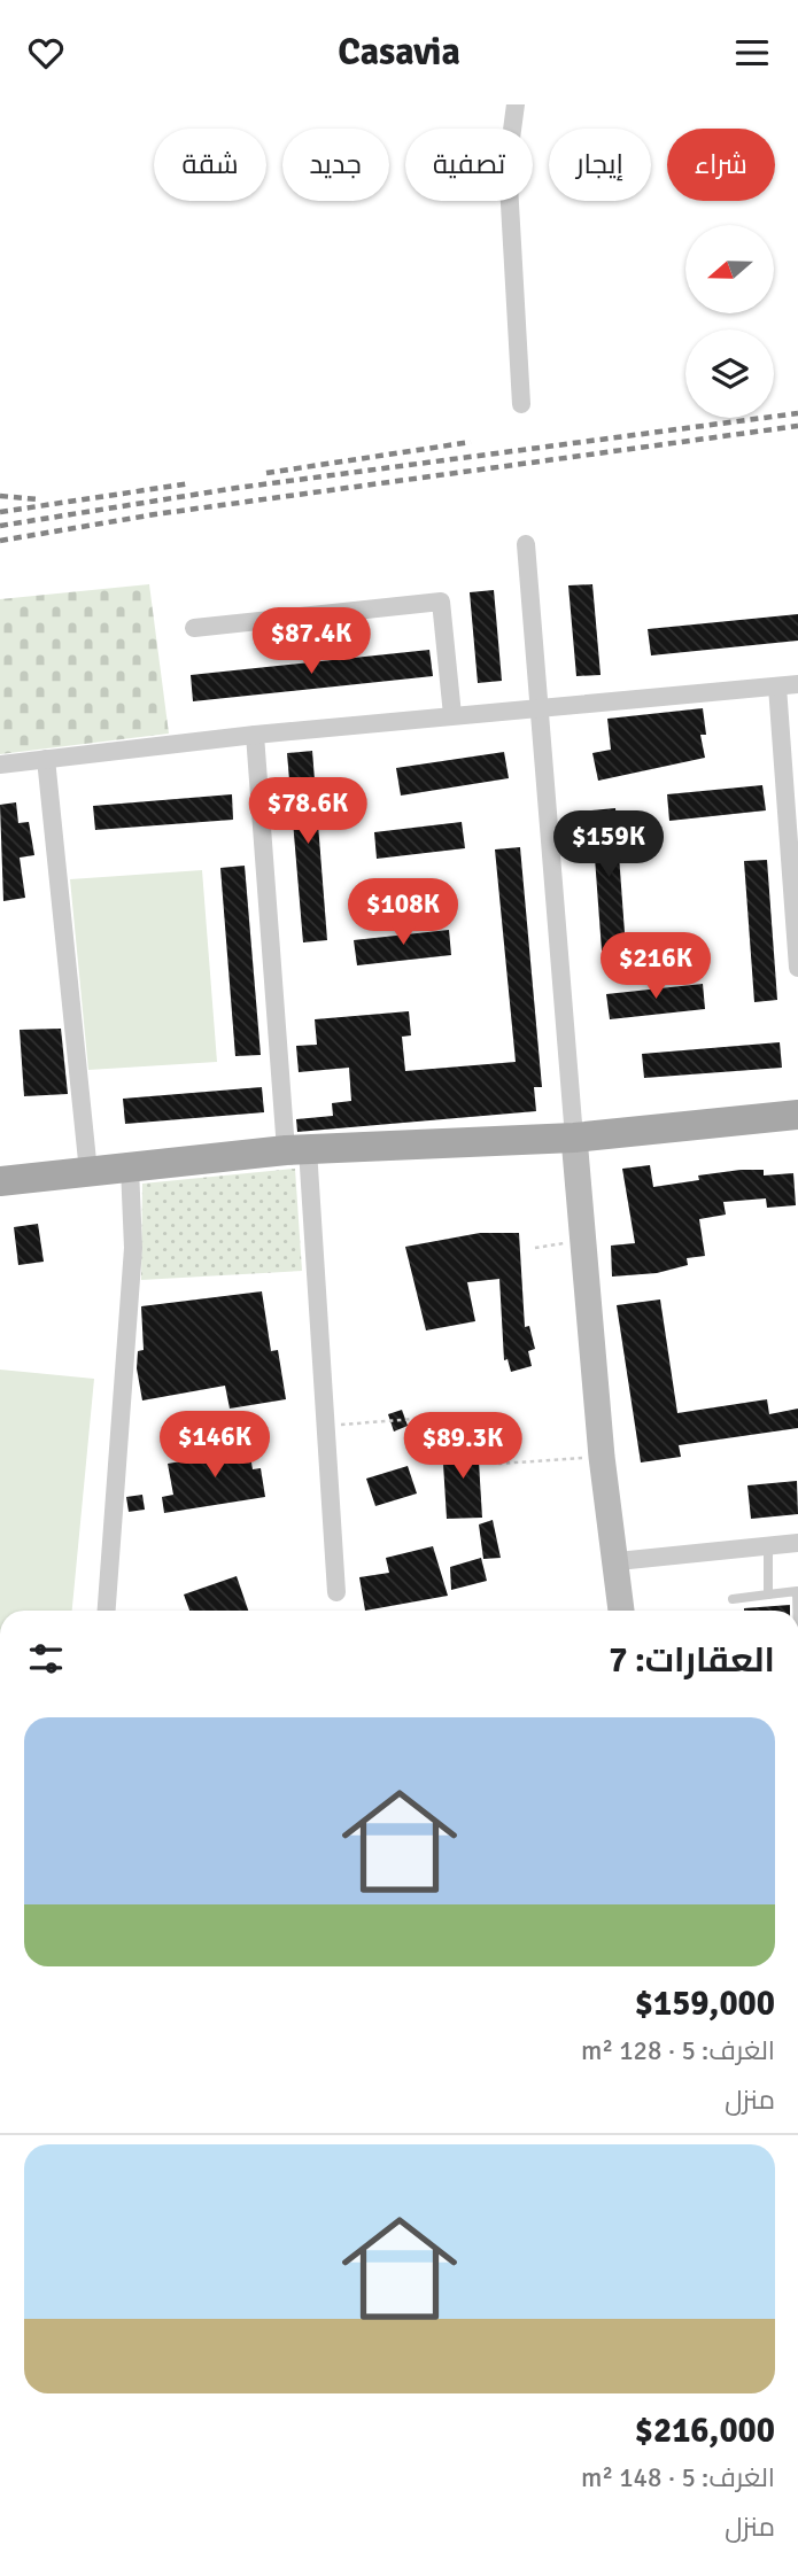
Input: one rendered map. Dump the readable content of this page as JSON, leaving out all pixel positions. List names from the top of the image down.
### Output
{
  "north": "left",
  "page": {
    "header": "Casavia",
    "chip": [
      "شراء",
      "إيجار",
      "تصفية",
      "جديد",
      "شقة"
    ],
    "price": [
      "$87.4K",
      "$78.6K",
      "$159K",
      "$108K",
      "$216K",
      "$146K",
      "$89.3K"
    ],
    "heading": "العقارات: 7",
    "list": [
      {
        "name": "$159,000",
        "note": "الغرف: 5 · 128 m² · منزل"
      },
      {
        "name": "$216,000",
        "note": "الغرف: 5 · 148 m² · منزل"
      }
    ]
  }
}
